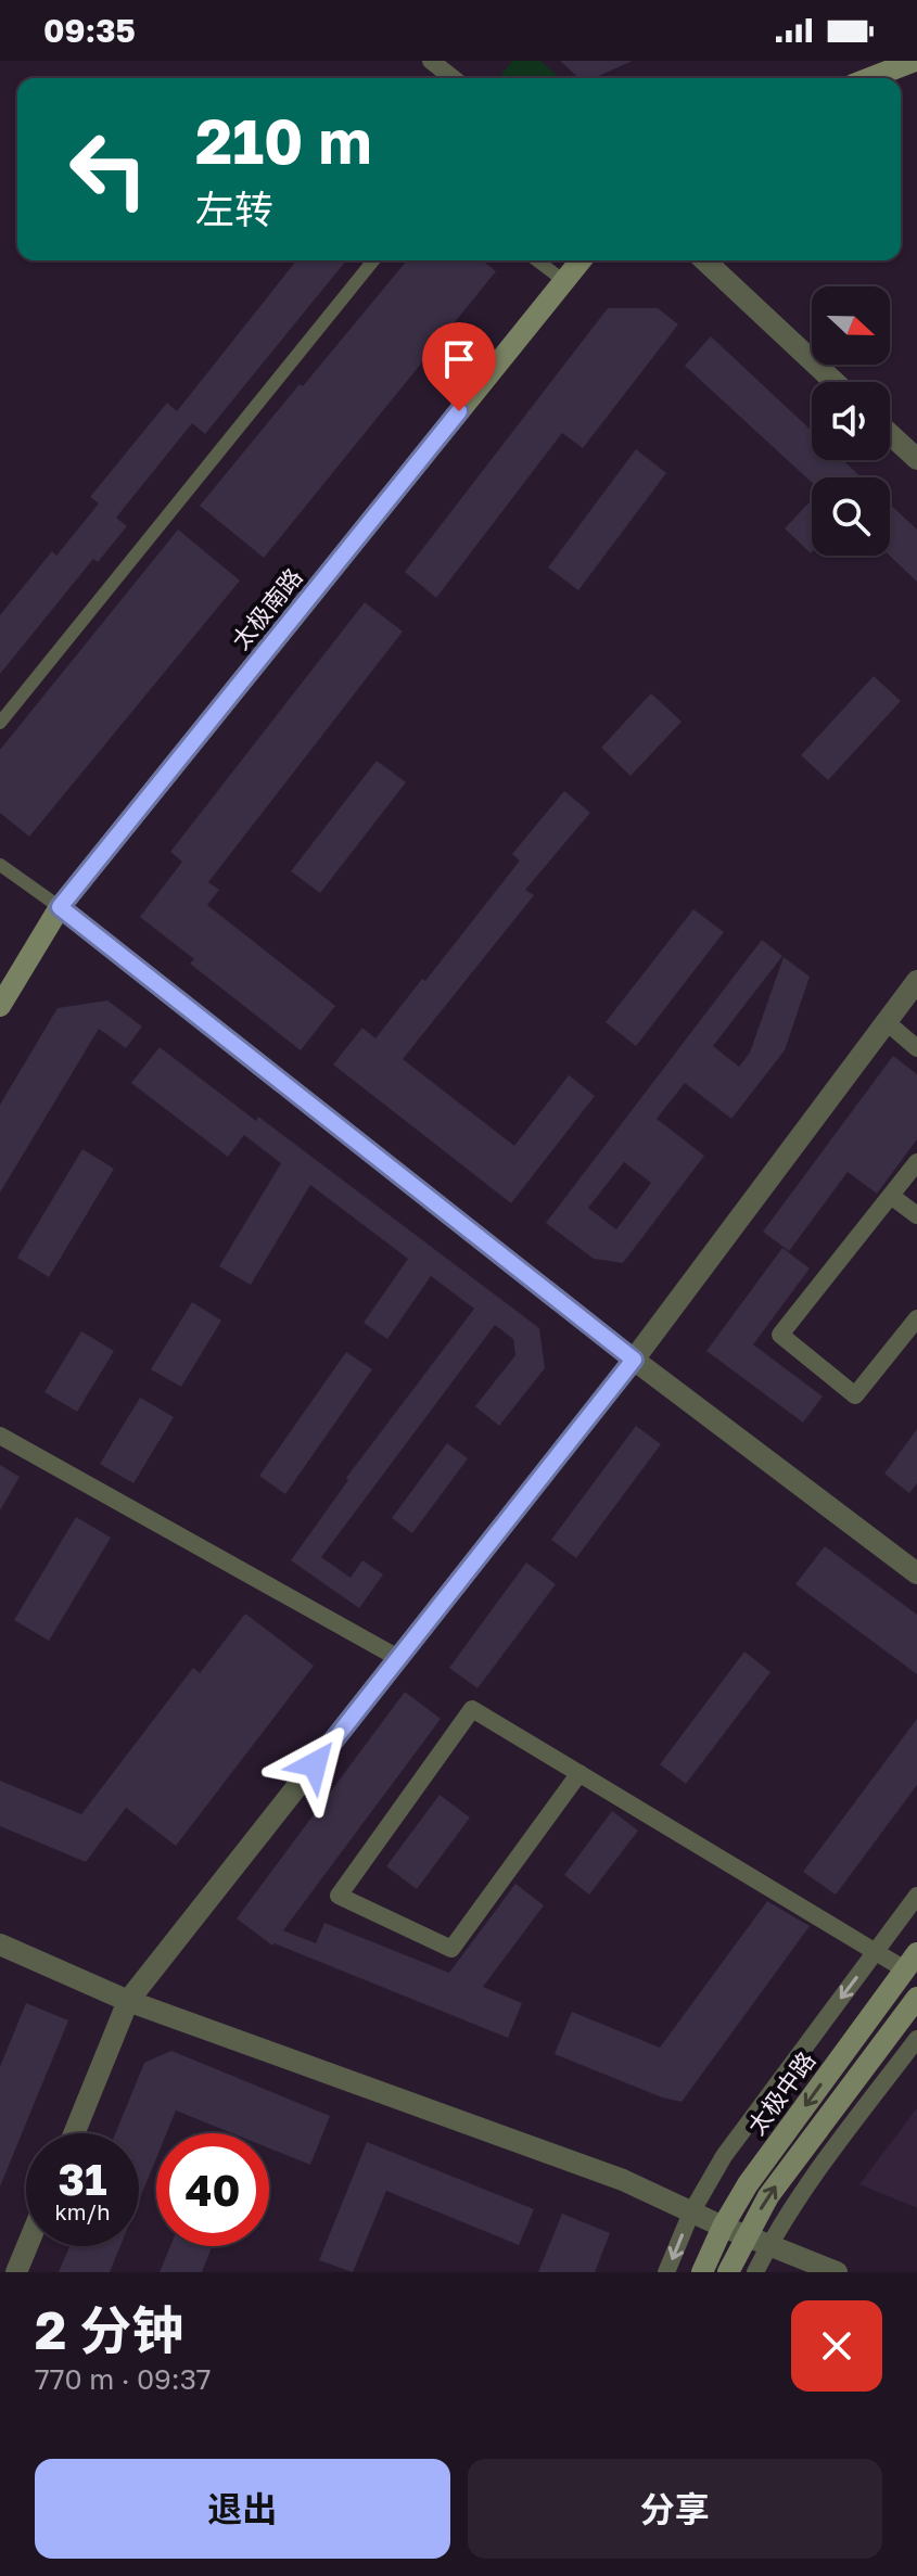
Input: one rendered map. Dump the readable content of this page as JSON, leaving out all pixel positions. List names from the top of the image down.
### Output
{
  "streets": {
    "main road": ["太极南路", "太极中路"]
  },
  "north": "right",
  "page": {
    "status": "09:35",
    "turn": ["210 m", "左转"],
    "speed": "31 km/h",
    "limit": "40",
    "heading": ["2 分钟", "770 m · 09:37"],
    "buttons": ["退出", "分享"]
  }
}
